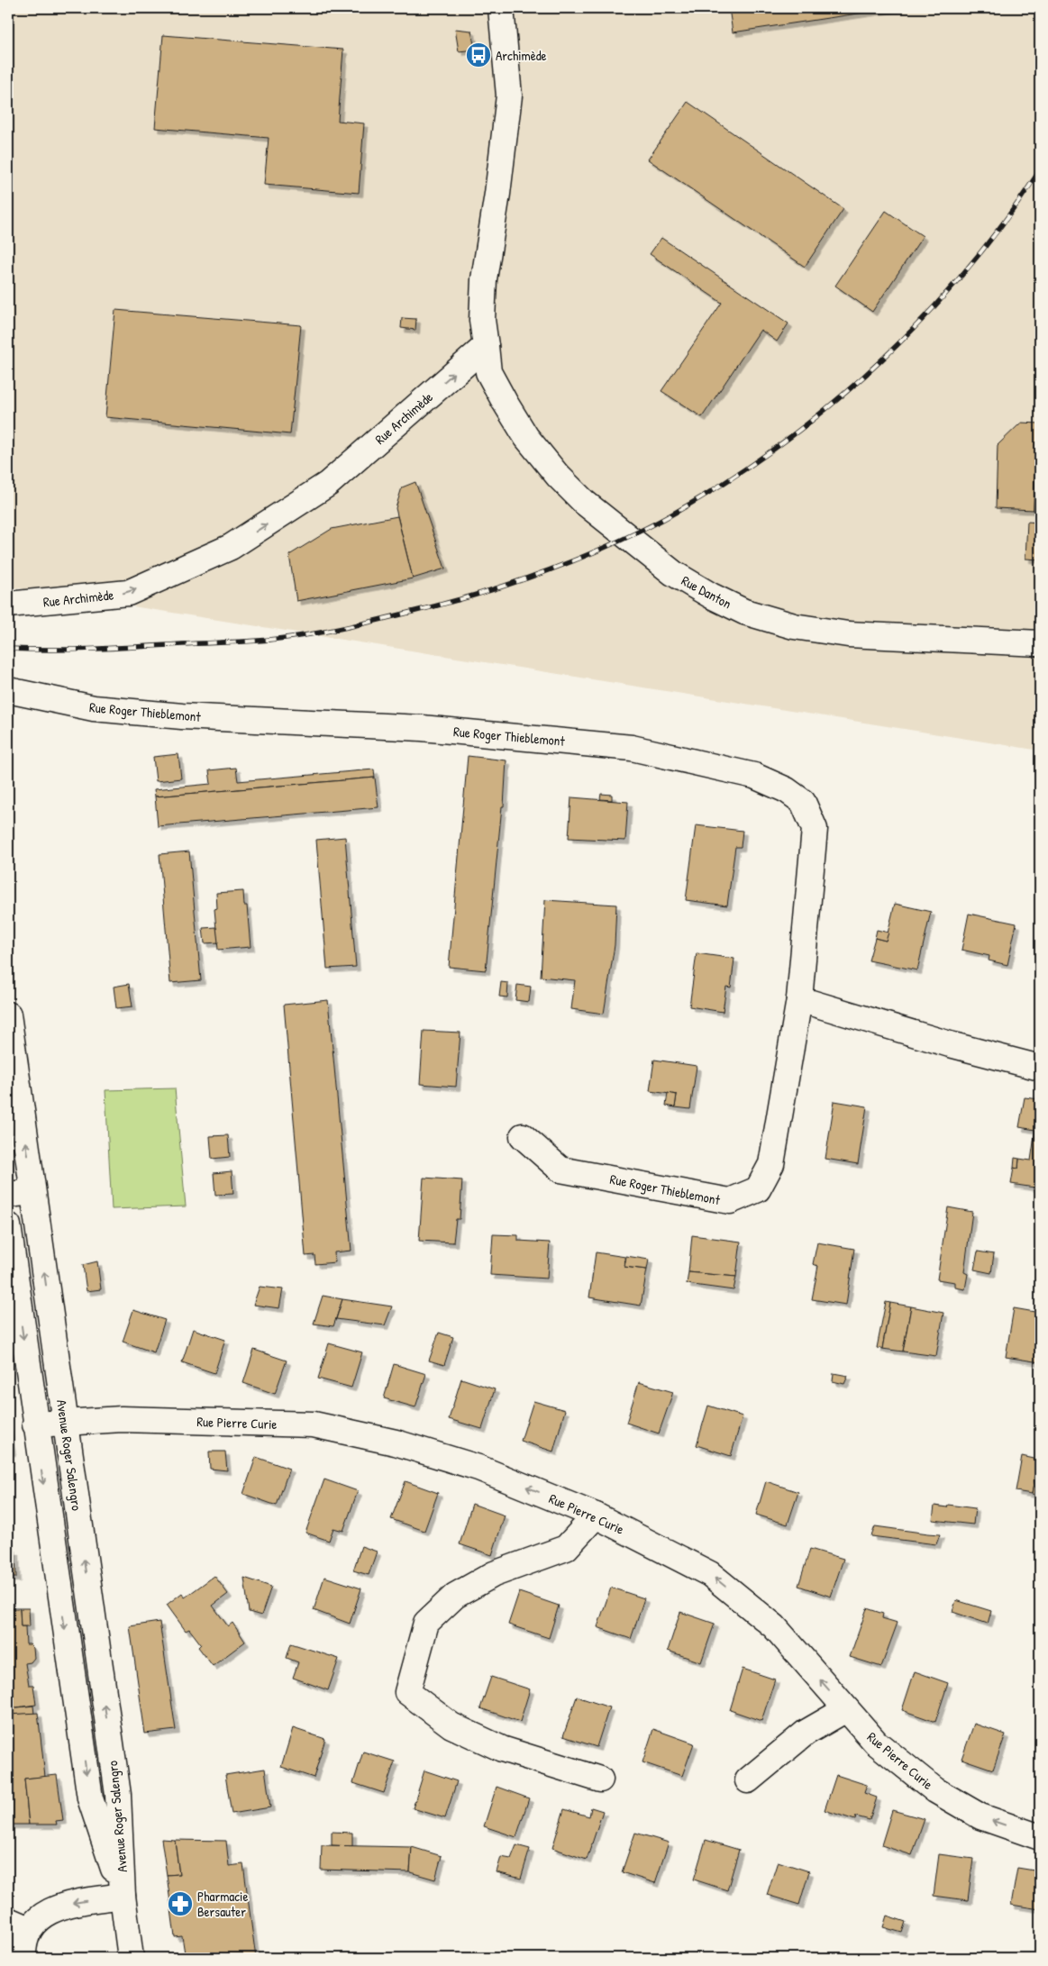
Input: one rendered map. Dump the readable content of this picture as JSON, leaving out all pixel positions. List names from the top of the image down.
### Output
{
  "streets": {
    "street": [
      "Rue Archimède",
      "Rue Danton",
      "Rue Roger Thieblemont",
      "Rue Pierre Curie",
      "Avenue Roger Salengro"
    ]
  },
  "crossings": [
    ["Rue Archimède", "Rue Danton"],
    ["Rue Pierre Curie", "Avenue Roger Salengro"]
  ],
  "one_way": ["Rue Archimède", "Rue Pierre Curie"],
  "places": {
    "bus stop": ["Archimède"],
    "pharmacy": ["Pharmacie Bersauter"]
  }
}
